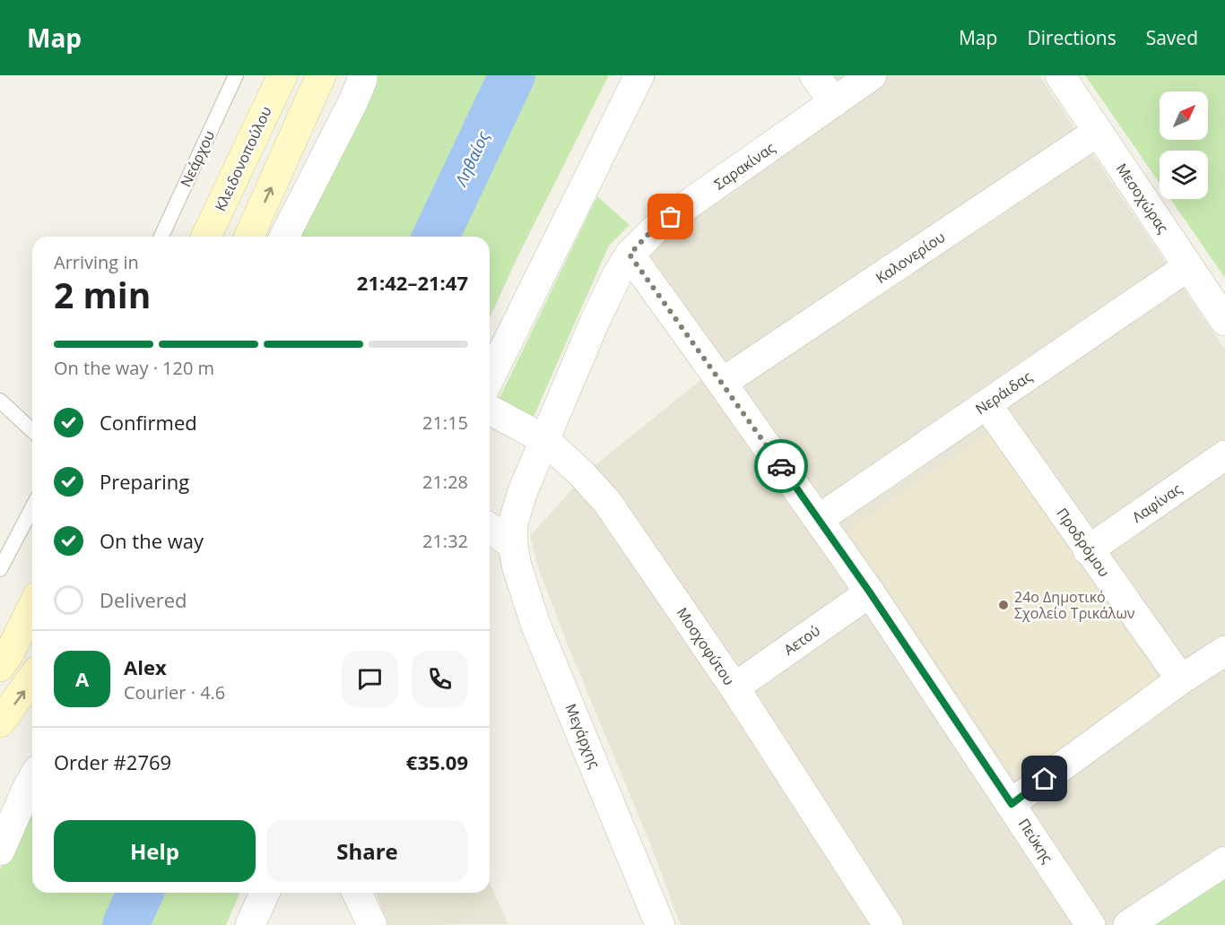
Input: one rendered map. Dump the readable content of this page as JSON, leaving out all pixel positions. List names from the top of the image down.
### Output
{
  "streets": {
    "street": [
      "Κλειδονοπούλου",
      "Σαρακίνας",
      "Μεσοχώρας",
      "Καλονερίου",
      "Νεράιδας",
      "Λαφίνας",
      "Προδρόμου",
      "Αετού",
      "Μοσχοφύτου",
      "Μεγάρχης",
      "Πεύκης"
    ],
    "lane": ["Νεάρχου"]
  },
  "crossings": [
    ["Σαρακίνας", "Μοσχοφύτου"],
    ["Σαρακίνας", "Μεγάρχης"],
    ["Σαρακίνας", "Πεύκης"],
    ["Μεσοχώρας", "Καλονερίου"],
    ["Μεσοχώρας", "Νεράιδας"],
    ["Καλονερίου", "Πεύκης"],
    ["Νεράιδας", "Προδρόμου"],
    ["Νεράιδας", "Πεύκης"],
    ["Λαφίνας", "Προδρόμου"],
    ["Αετού", "Μοσχοφύτου"],
    ["Αετού", "Πεύκης"],
    ["Μοσχοφύτου", "Μεγάρχης"]
  ],
  "water": ["Ληθαίος"],
  "places": ["24ο Δημοτικό Σχολείο Τρικάλων"],
  "north": "top right",
  "page": {
    "header": "Map",
    "nav": ["Map", "Directions", "Saved"],
    "heading": ["2 min", "Arriving in", "21:42–21:47"],
    "panel": [
      "Alex",
      "Courier · 4.6",
      "Order #2769",
      "€35.09"
    ],
    "bar": "On the way · 120 m",
    "list": [
      ["Confirmed", "21:15"],
      ["Preparing", "21:28"],
      ["On the way", "21:32"],
      "Delivered"
    ],
    "round": "A",
    "buttons": ["Help", "Share"]
  }
}
